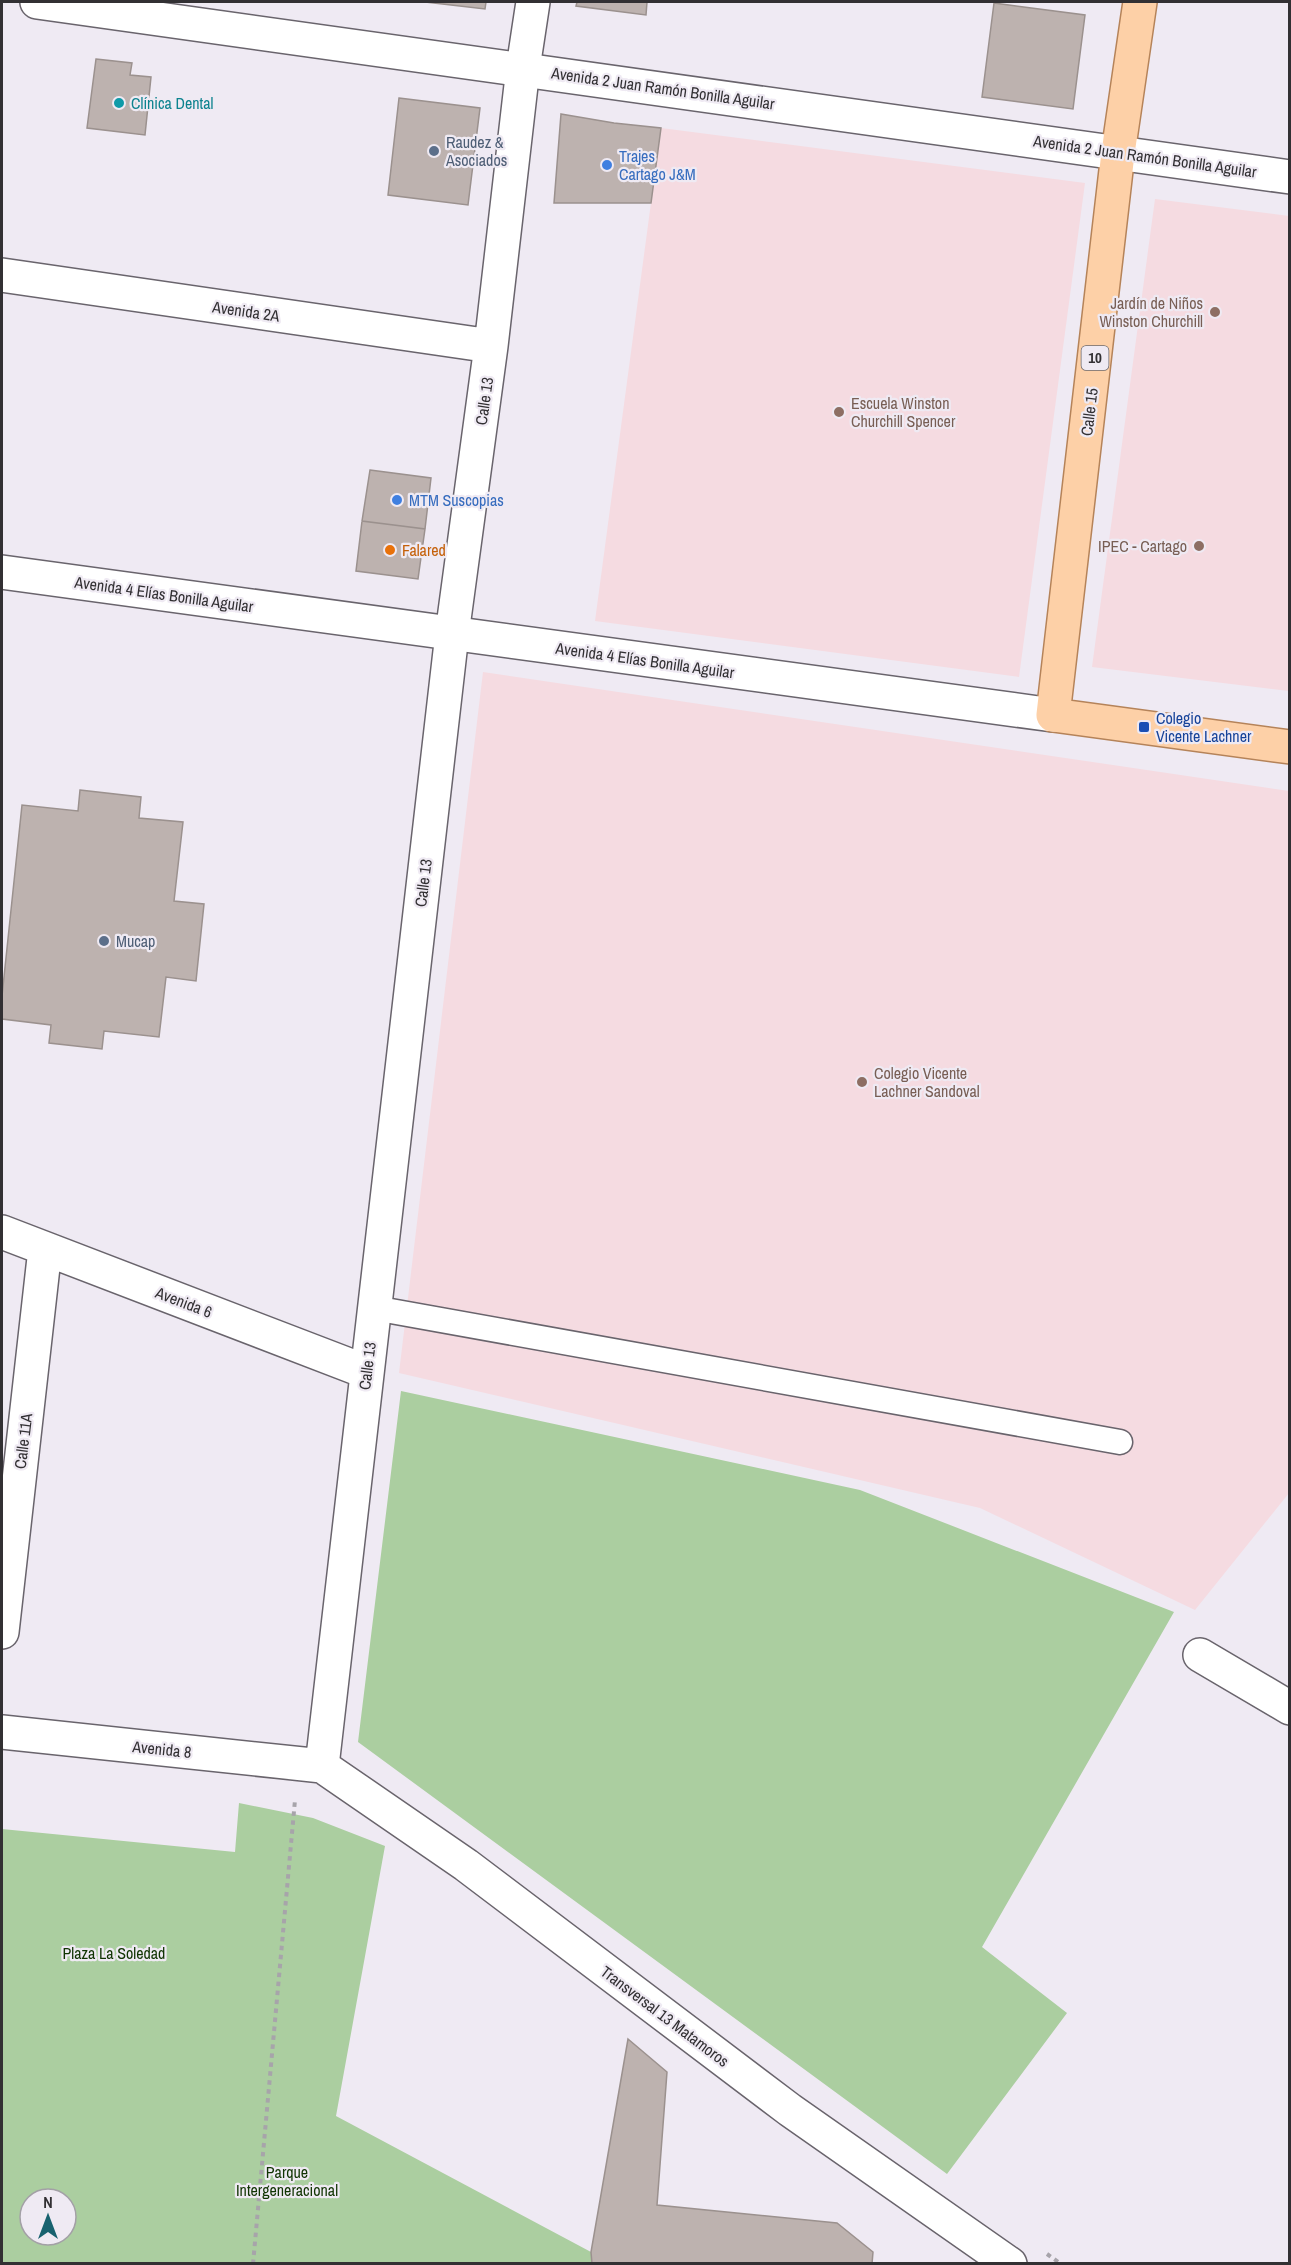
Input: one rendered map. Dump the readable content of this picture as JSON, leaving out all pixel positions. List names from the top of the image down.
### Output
{
  "streets": {
    "main road": ["10", "Calle 15", "Avenida 4 Elías Bonilla Aguilar"],
    "street": [
      "Avenida 2 Juan Ramón Bonilla Aguilar",
      "Avenida 2A",
      "Calle 13",
      "Avenida 6",
      "Calle 11A",
      "Avenida 8",
      "Transversal 13 Matamoros"
    ]
  },
  "crossings": [
    ["Avenida 2 Juan Ramón Bonilla Aguilar", "Calle 13"],
    ["Avenida 2 Juan Ramón Bonilla Aguilar", "Calle 15"],
    ["Avenida 2A", "Calle 13"],
    ["Calle 13", "Avenida 4 Elías Bonilla Aguilar"],
    ["Calle 13", "Avenida 6"],
    ["Calle 13", "Avenida 8"],
    ["Calle 13", "Transversal 13 Matamoros"],
    ["Calle 15", "Avenida 4 Elías Bonilla Aguilar"],
    ["Avenida 6", "Calle 11A"],
    ["Avenida 8", "Transversal 13 Matamoros"]
  ],
  "parks": ["Plaza La Soledad", "Parque Intergeneracional"],
  "places": {
    "other": [
      "Clínica Dental",
      "Raudez & Asociados",
      "Trajes Cartago J&M",
      "Jardín de Niños Winston Churchill",
      "Escuela Winston Churchill Spencer",
      "MTM Suscopias",
      "IPEC - Cartago",
      "Falared",
      "Mucap",
      "Colegio Vicente Lachner Sandoval"
    ],
    "transit": ["Colegio Vicente Lachner"]
  },
  "north": "top"
}
